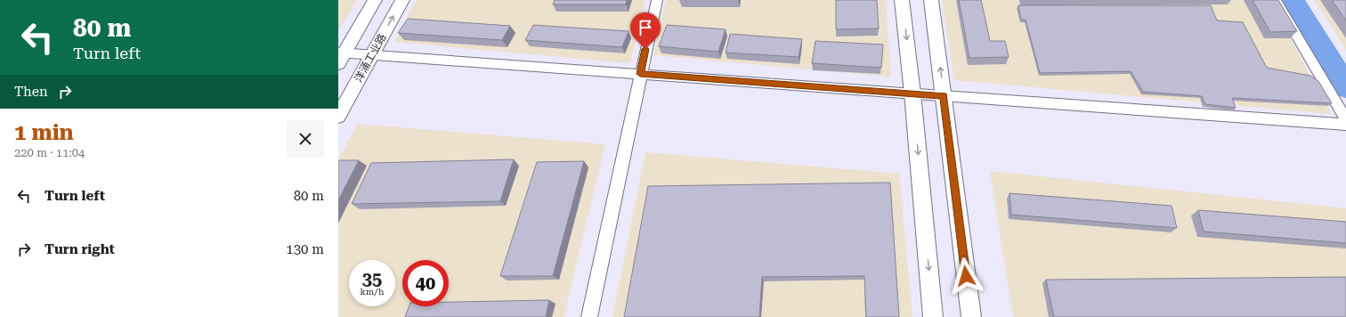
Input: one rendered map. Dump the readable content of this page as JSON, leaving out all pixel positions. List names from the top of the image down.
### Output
{
  "streets": {
    "street": ["洋涌工业路"]
  },
  "page": {
    "turn": ["80 m", "Turn left"],
    "then": "Then",
    "heading": ["1 min", "220 m · 11:04"],
    "list": [
      {
        "name": "Turn left",
        "value": "80 m"
      },
      {
        "name": "Turn right",
        "value": "130 m"
      }
    ],
    "speed": "35 km/h",
    "limit": "40"
  }
}
